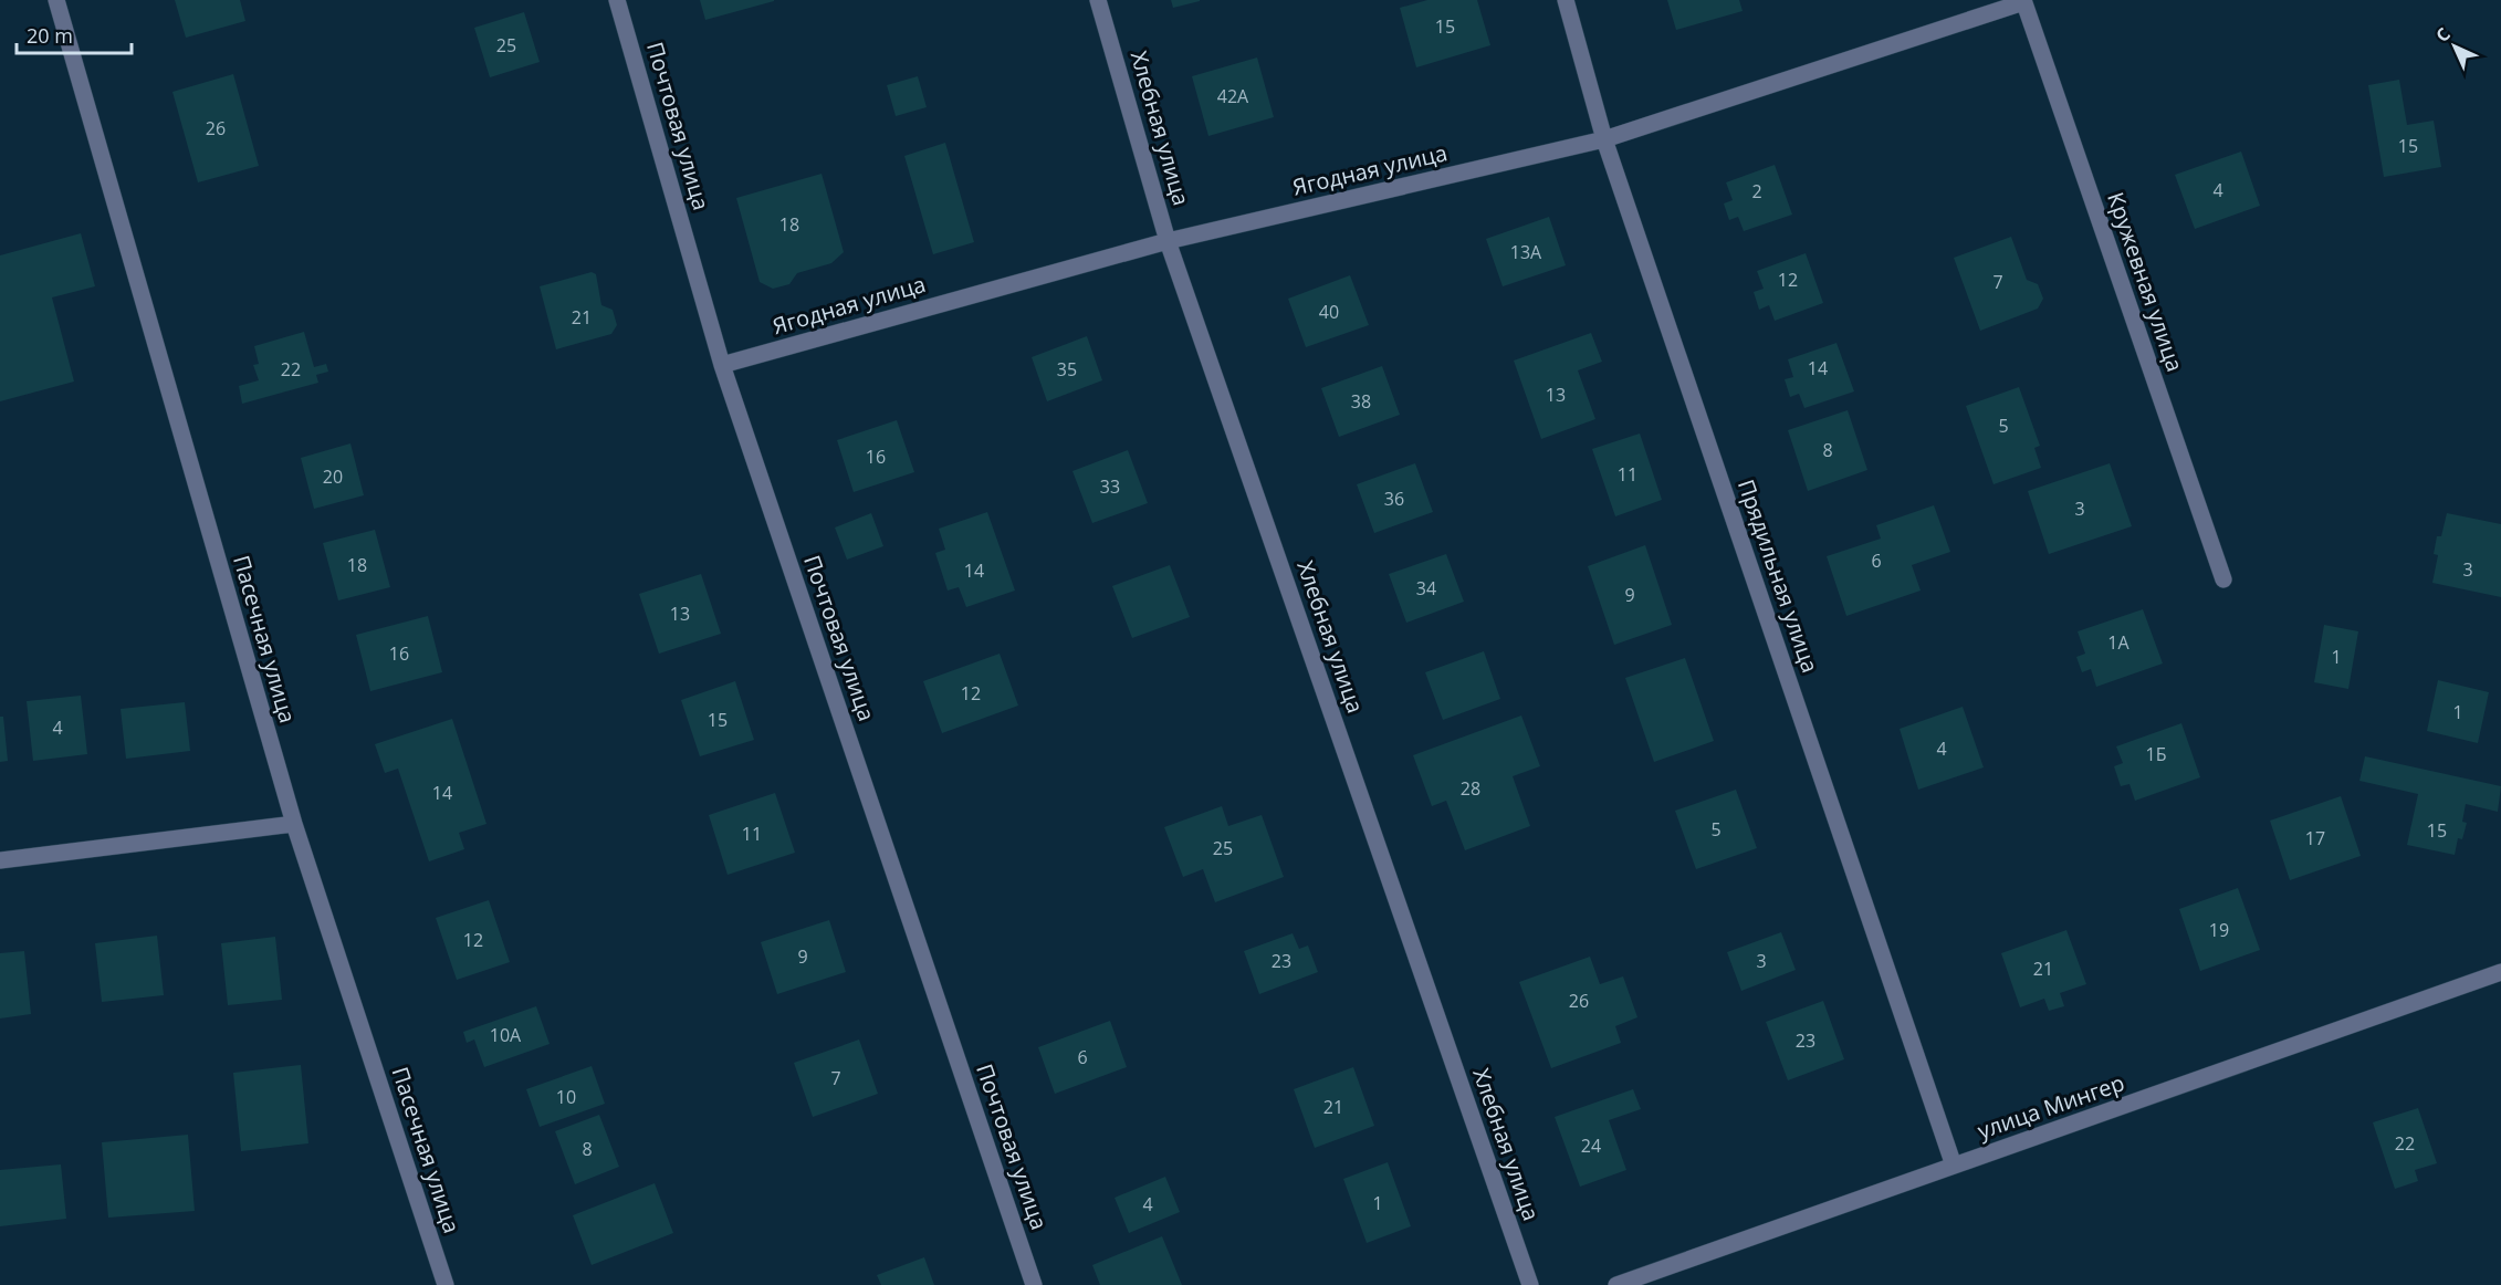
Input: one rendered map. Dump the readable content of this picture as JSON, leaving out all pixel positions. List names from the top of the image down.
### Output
{
  "streets": {
    "street": [
      "Почтовая улица",
      "Хлебная улица",
      "Ягодная улица",
      "Кружевная улица",
      "Прядильная улица",
      "Пасечная улица",
      "улица Мингер"
    ]
  },
  "crossings": [
    ["Почтовая улица", "Ягодная улица"],
    ["Хлебная улица", "Ягодная улица"],
    ["Ягодная улица", "Кружевная улица"],
    ["Ягодная улица", "Прядильная улица"],
    ["Прядильная улица", "улица Мингер"]
  ],
  "house_numbers": [
    "15",
    "25",
    "42А",
    "26",
    "15",
    "4",
    "2",
    "18",
    "13А",
    "12",
    "7",
    "40",
    "21",
    "14",
    "22",
    "35",
    "13",
    "38",
    "5",
    "8",
    "16",
    "11",
    "20",
    "33",
    "36",
    "3",
    "6",
    "18",
    "3",
    "14",
    "34",
    "9",
    "13",
    "1А",
    "16",
    "1",
    "12",
    "1",
    "15",
    "4",
    "4",
    "1Б",
    "28",
    "14",
    "5",
    "15",
    "11",
    "17",
    "25",
    "19",
    "12",
    "9",
    "23",
    "3",
    "21",
    "26",
    "10А",
    "23",
    "6",
    "7",
    "10",
    "21",
    "22",
    "24",
    "8",
    "1",
    "4"
  ],
  "scale_bar": "20 m",
  "north": "top left"
}
